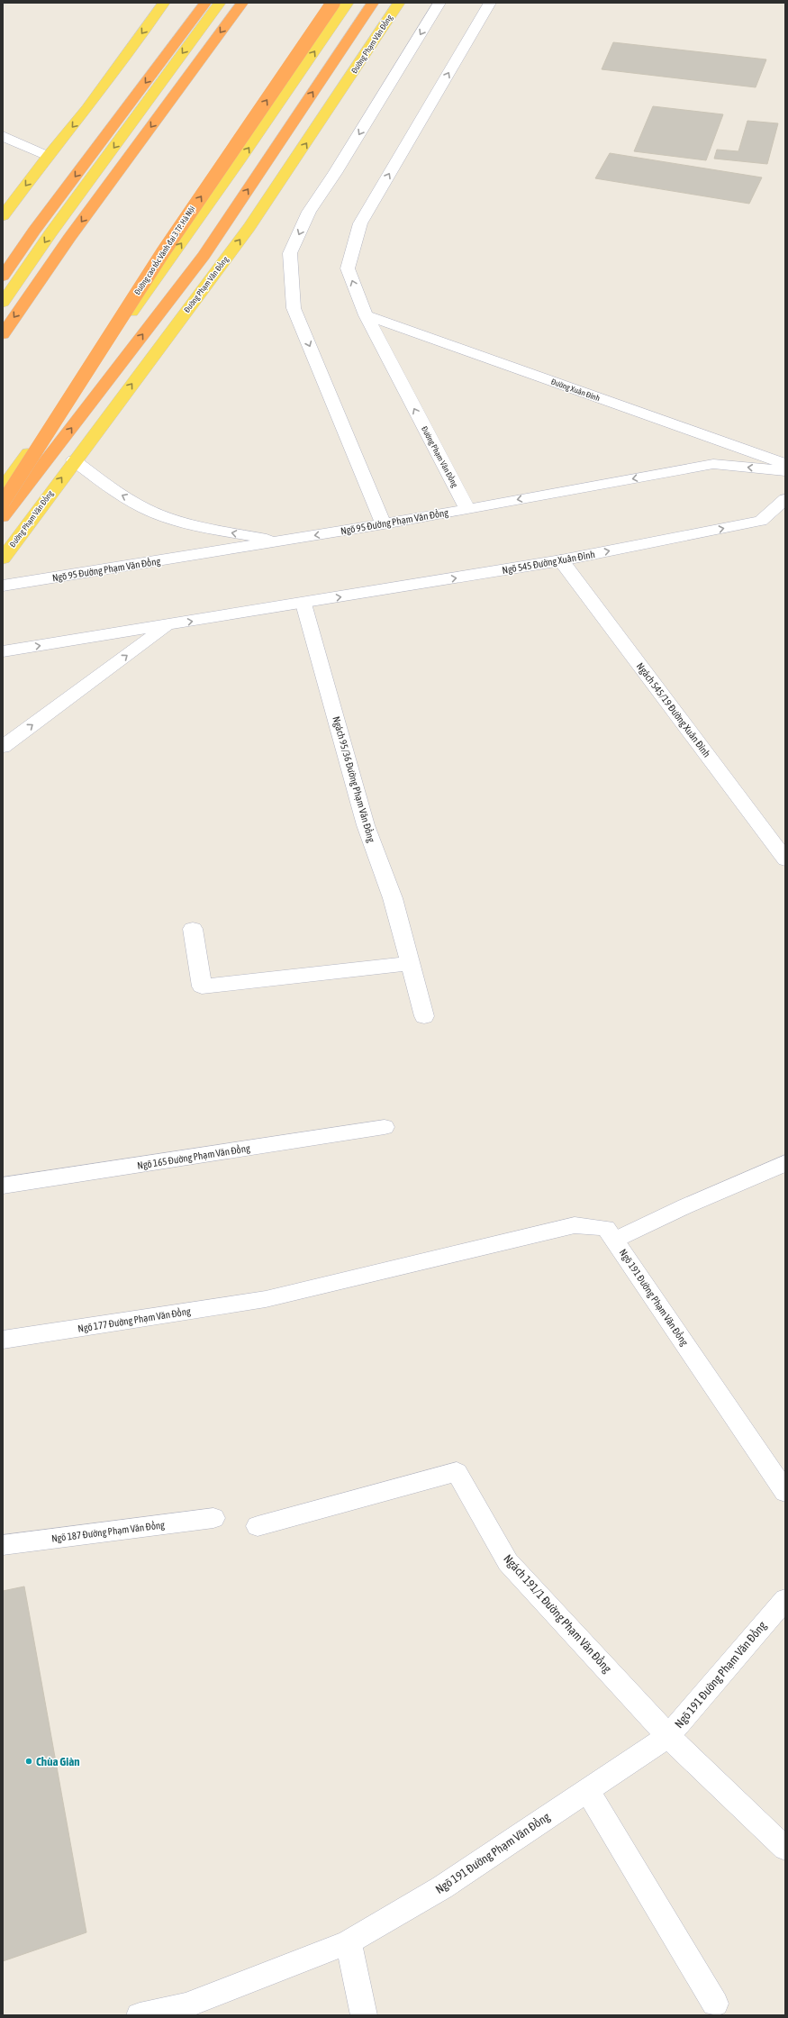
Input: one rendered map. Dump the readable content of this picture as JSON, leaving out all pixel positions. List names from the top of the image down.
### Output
{
  "streets": {
    "highway": ["Đường cao tốc Vành đai 3 TP. Hà Nội"],
    "main road": ["Đường Phạm Văn Đồng"],
    "street": [
      "Đường Xuân Đỉnh",
      "Ngõ 95 Đường Phạm Văn Đồng",
      "Ngõ 545 Đường Xuân Đỉnh",
      "Ngách 545/19 Đường Xuân Đỉnh",
      "Ngách 95/36 Đường Phạm Văn Đồng",
      "Ngõ 165 Đường Phạm Văn Đồng",
      "Ngõ 191 Đường Phạm Văn Đồng",
      "Ngõ 177 Đường Phạm Văn Đồng",
      "Ngõ 187 Đường Phạm Văn Đồng",
      "Ngách 191/1 Đường Phạm Văn Đồng"
    ]
  },
  "crossings": [
    ["Đường Phạm Văn Đồng", "Đường Xuân Đỉnh"],
    ["Đường Phạm Văn Đồng", "Ngõ 95 Đường Phạm Văn Đồng"],
    ["Ngõ 545 Đường Xuân Đỉnh", "Ngách 545/19 Đường Xuân Đỉnh"],
    ["Ngõ 545 Đường Xuân Đỉnh", "Ngách 95/36 Đường Phạm Văn Đồng"],
    ["Ngõ 191 Đường Phạm Văn Đồng", "Ngõ 177 Đường Phạm Văn Đồng"],
    ["Ngõ 191 Đường Phạm Văn Đồng", "Ngách 191/1 Đường Phạm Văn Đồng"]
  ],
  "one_way": ["Ngõ 95 Đường Phạm Văn Đồng", "Ngõ 545 Đường Xuân Đỉnh"],
  "places": ["Chùa Giàn"]
}
